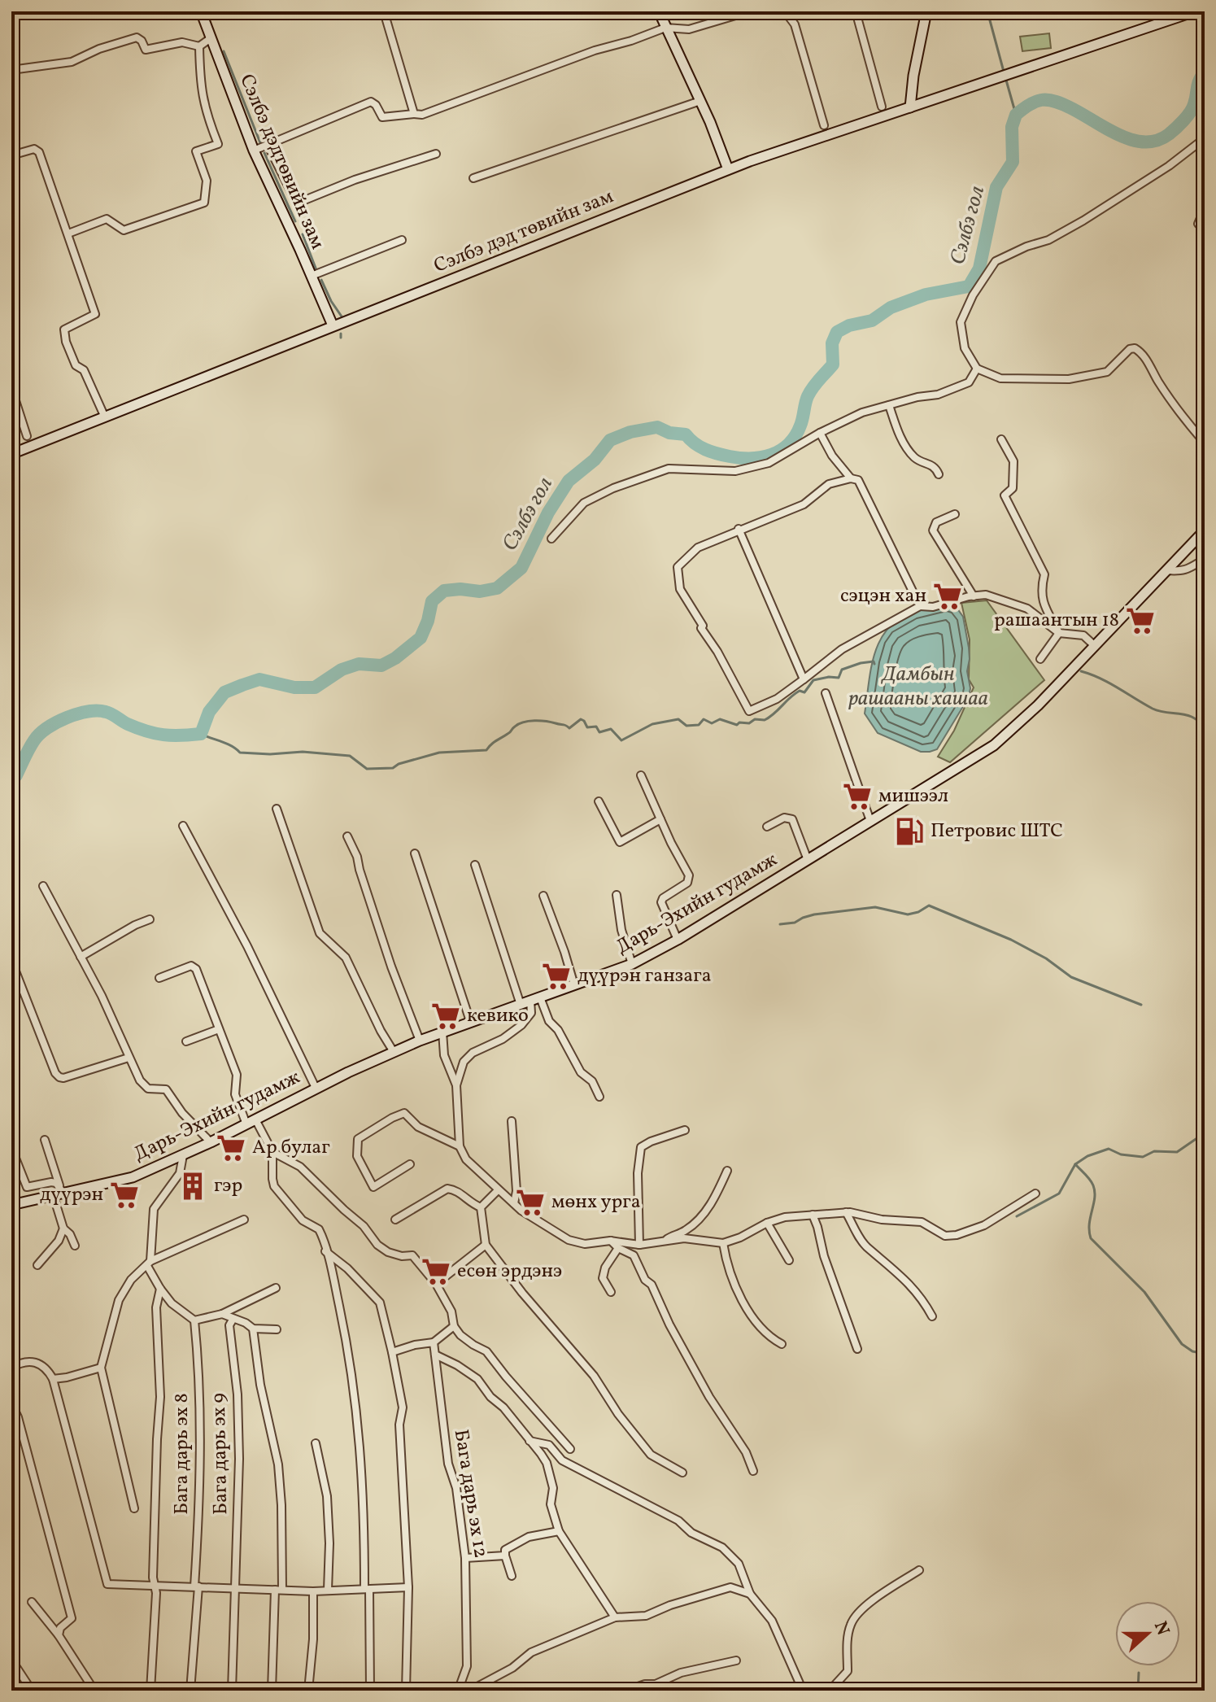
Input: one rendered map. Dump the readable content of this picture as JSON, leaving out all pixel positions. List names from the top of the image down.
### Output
{
  "streets": {
    "street": [
      "Сэлбэ дэдтөвийн зам",
      "Сэлбэ дэд төвийн зам",
      "Дарь-Эхийн гудамж",
      "Бага дарь эх 8",
      "Бага дарь эх 9",
      "Бага дарь эх 12"
    ]
  },
  "crossings": [
    ["Сэлбэ дэдтөвийн зам", "Сэлбэ дэд төвийн зам"]
  ],
  "water": ["Сэлбэ гол", "Дамбын рашааны хашаа"],
  "places": {
    "supermarket": [
      "сэцэн хан",
      "рашаантын 18",
      "мишээл",
      "дүүрэн ганзага",
      "кевико",
      "Ар булаг",
      "дүүрэн",
      "мөнх урга",
      "есөн эрдэнэ"
    ],
    "fuel station": ["Петровис ШТС"],
    "building": ["гэр"]
  },
  "north": "right"
}
